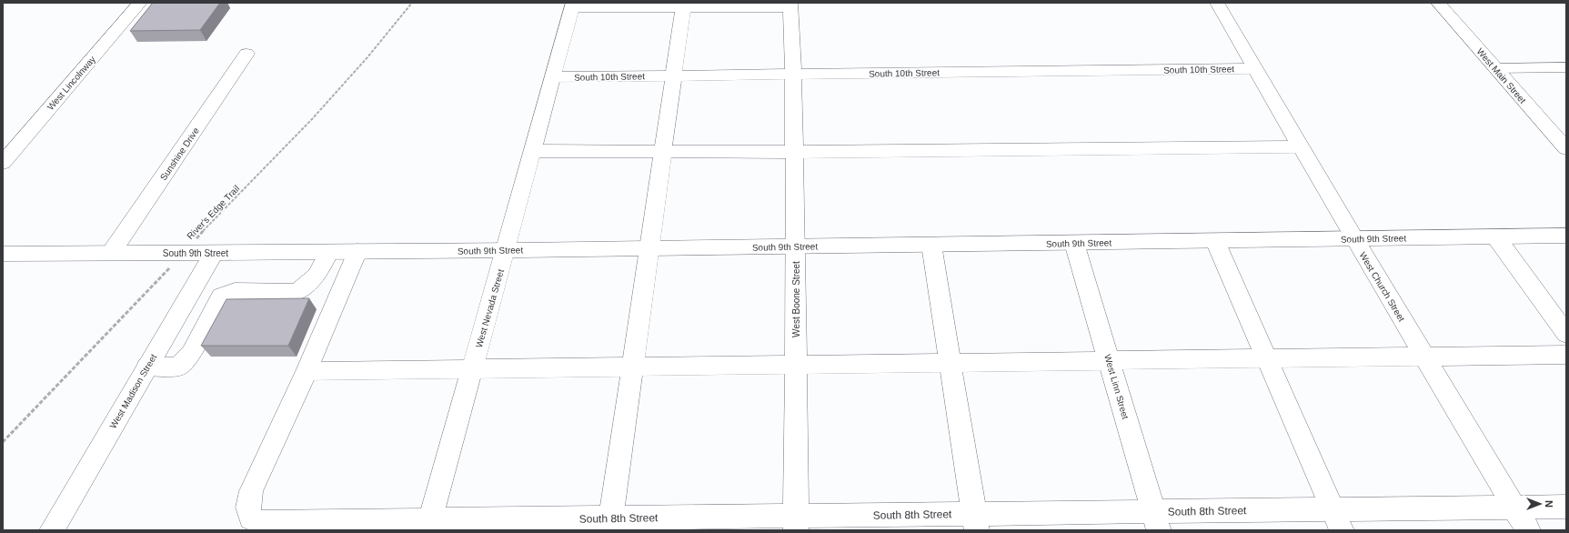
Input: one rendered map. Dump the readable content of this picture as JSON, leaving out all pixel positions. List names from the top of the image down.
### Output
{
  "streets": {
    "street": [
      "South 10th Street",
      "West Main Street",
      "West Lincolnway",
      "Sunshine Drive",
      "South 9th Street",
      "West Church Street",
      "West Boone Street",
      "West Nevada Street",
      "West Linn Street",
      "West Madison Street",
      "South 8th Street"
    ],
    "path": ["River's Edge Trail"]
  },
  "crossings": [
    ["South 10th Street", "West Church Street"],
    ["South 10th Street", "West Boone Street"],
    ["South 10th Street", "West Nevada Street"],
    ["Sunshine Drive", "South 9th Street"],
    ["River's Edge Trail", "South 9th Street"],
    ["South 9th Street", "West Church Street"],
    ["South 9th Street", "West Boone Street"],
    ["South 9th Street", "West Nevada Street"],
    ["South 9th Street", "West Linn Street"],
    ["South 9th Street", "West Madison Street"],
    ["West Church Street", "South 8th Street"],
    ["West Boone Street", "South 8th Street"],
    ["West Nevada Street", "South 8th Street"],
    ["West Linn Street", "South 8th Street"]
  ],
  "north": "right"
}
